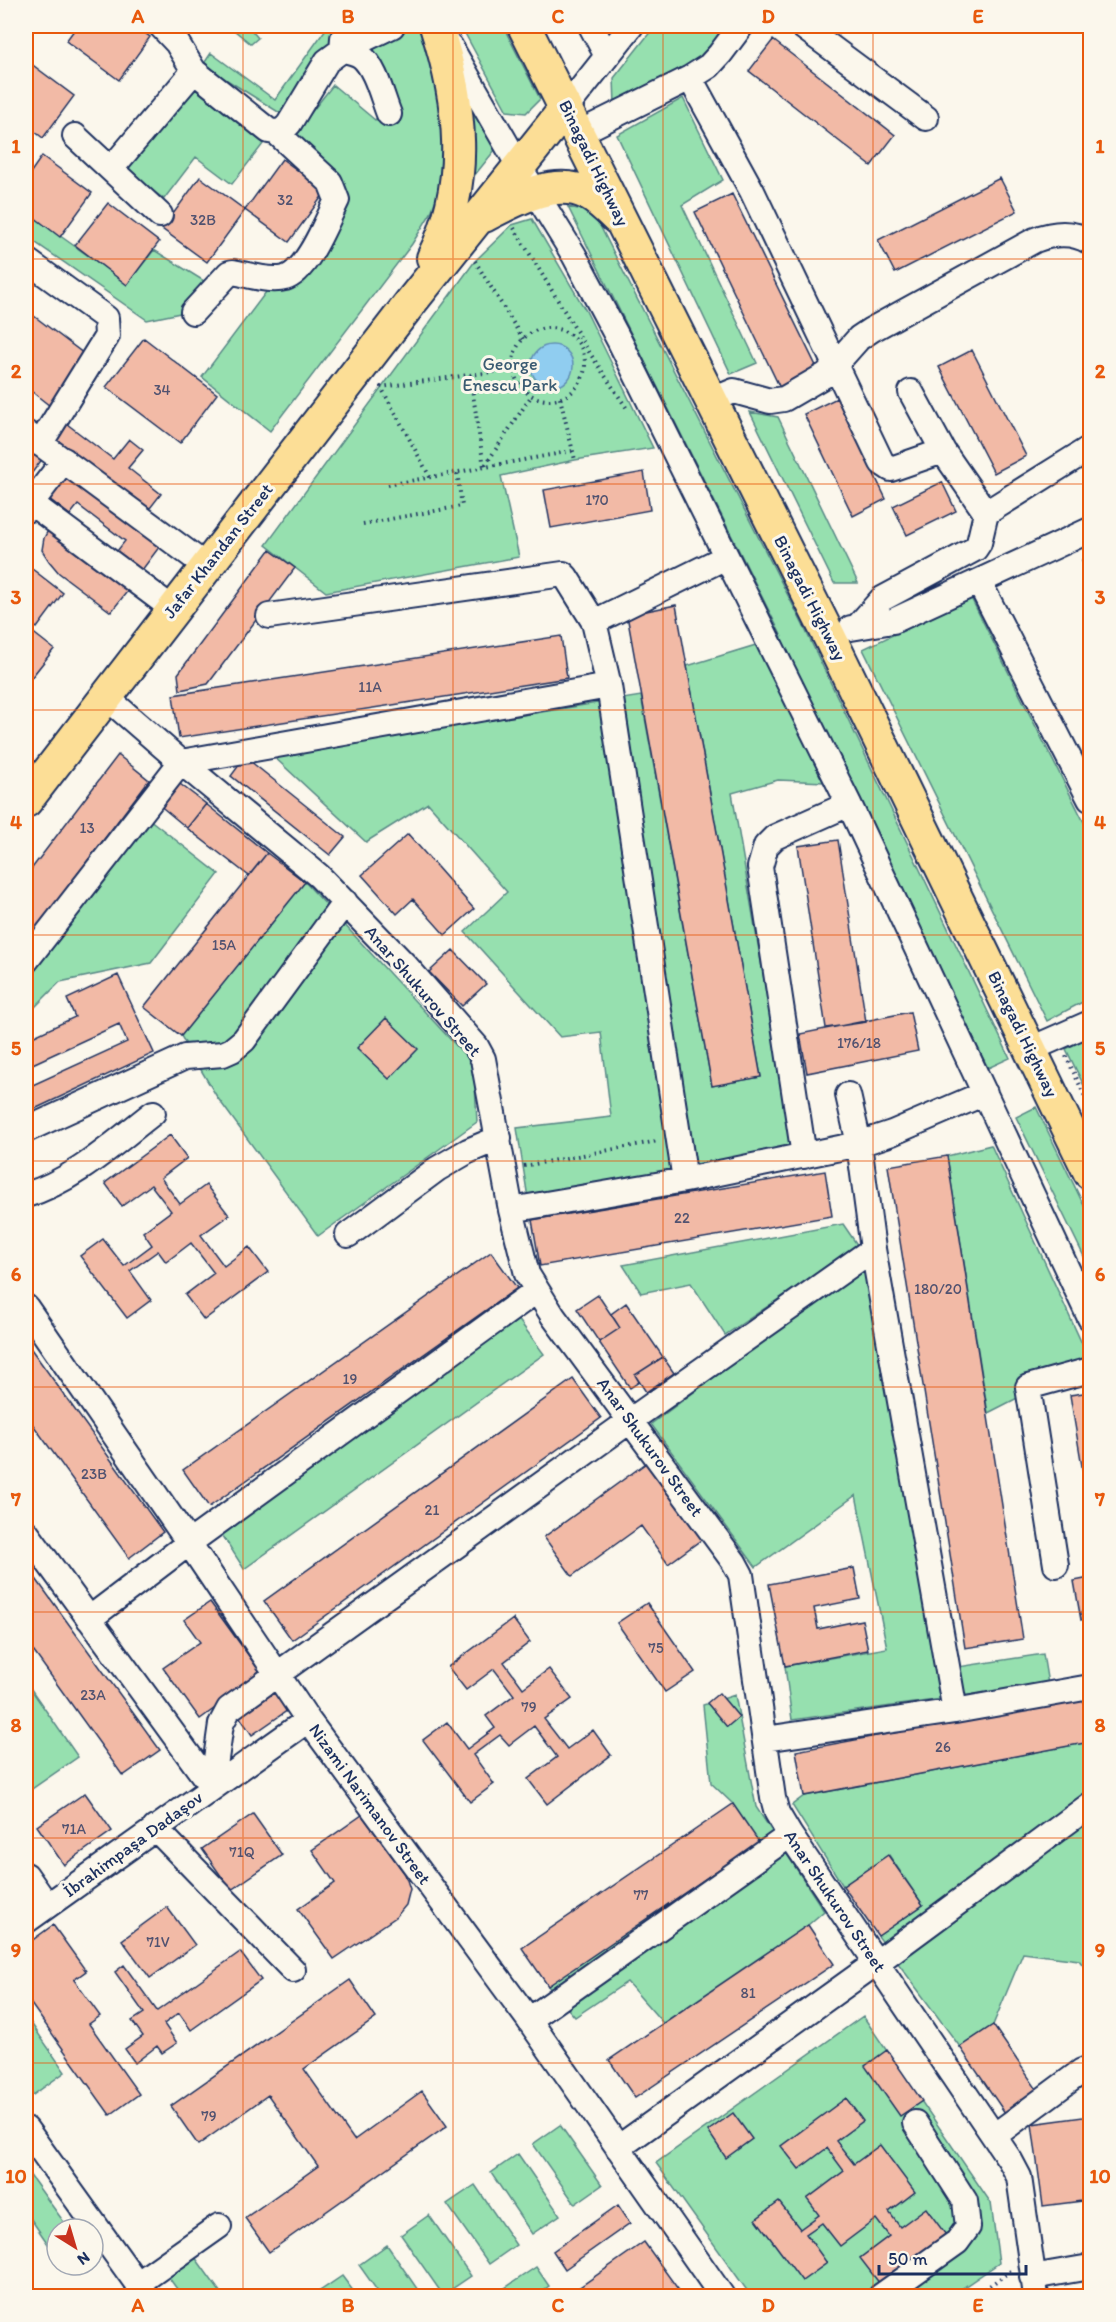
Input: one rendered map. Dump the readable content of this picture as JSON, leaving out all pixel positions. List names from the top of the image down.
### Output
{
  "streets": {
    "main road": ["Binagadi Highway", "Jafar Khandan Street"],
    "street": ["Anar Shukurov Street", "Nizami Narimanov Street", "İbrahimpaşa Dadaşov"]
  },
  "crossings": [
    ["Jafar Khandan Street", "Anar Shukurov Street"],
    ["Nizami Narimanov Street", "İbrahimpaşa Dadaşov"]
  ],
  "parks": ["George Enescu Park"],
  "house_numbers": [
    "32",
    "32B",
    "34",
    "170",
    "11A",
    "13",
    "15A",
    "176/18",
    "22",
    "180/20",
    "19",
    "23B",
    "21",
    "75",
    "23A",
    "79",
    "26",
    "71A",
    "71Q",
    "77",
    "71V",
    "81",
    "79"
  ],
  "scale_bar": "50 m",
  "north": "bottom right",
  "grid": {
    "columns": [
      "A",
      "B",
      "C",
      "D",
      "E"
    ],
    "rows": [
      "1",
      "2",
      "3",
      "4",
      "5",
      "6",
      "7",
      "8",
      "9",
      "10"
    ]
  }
}
